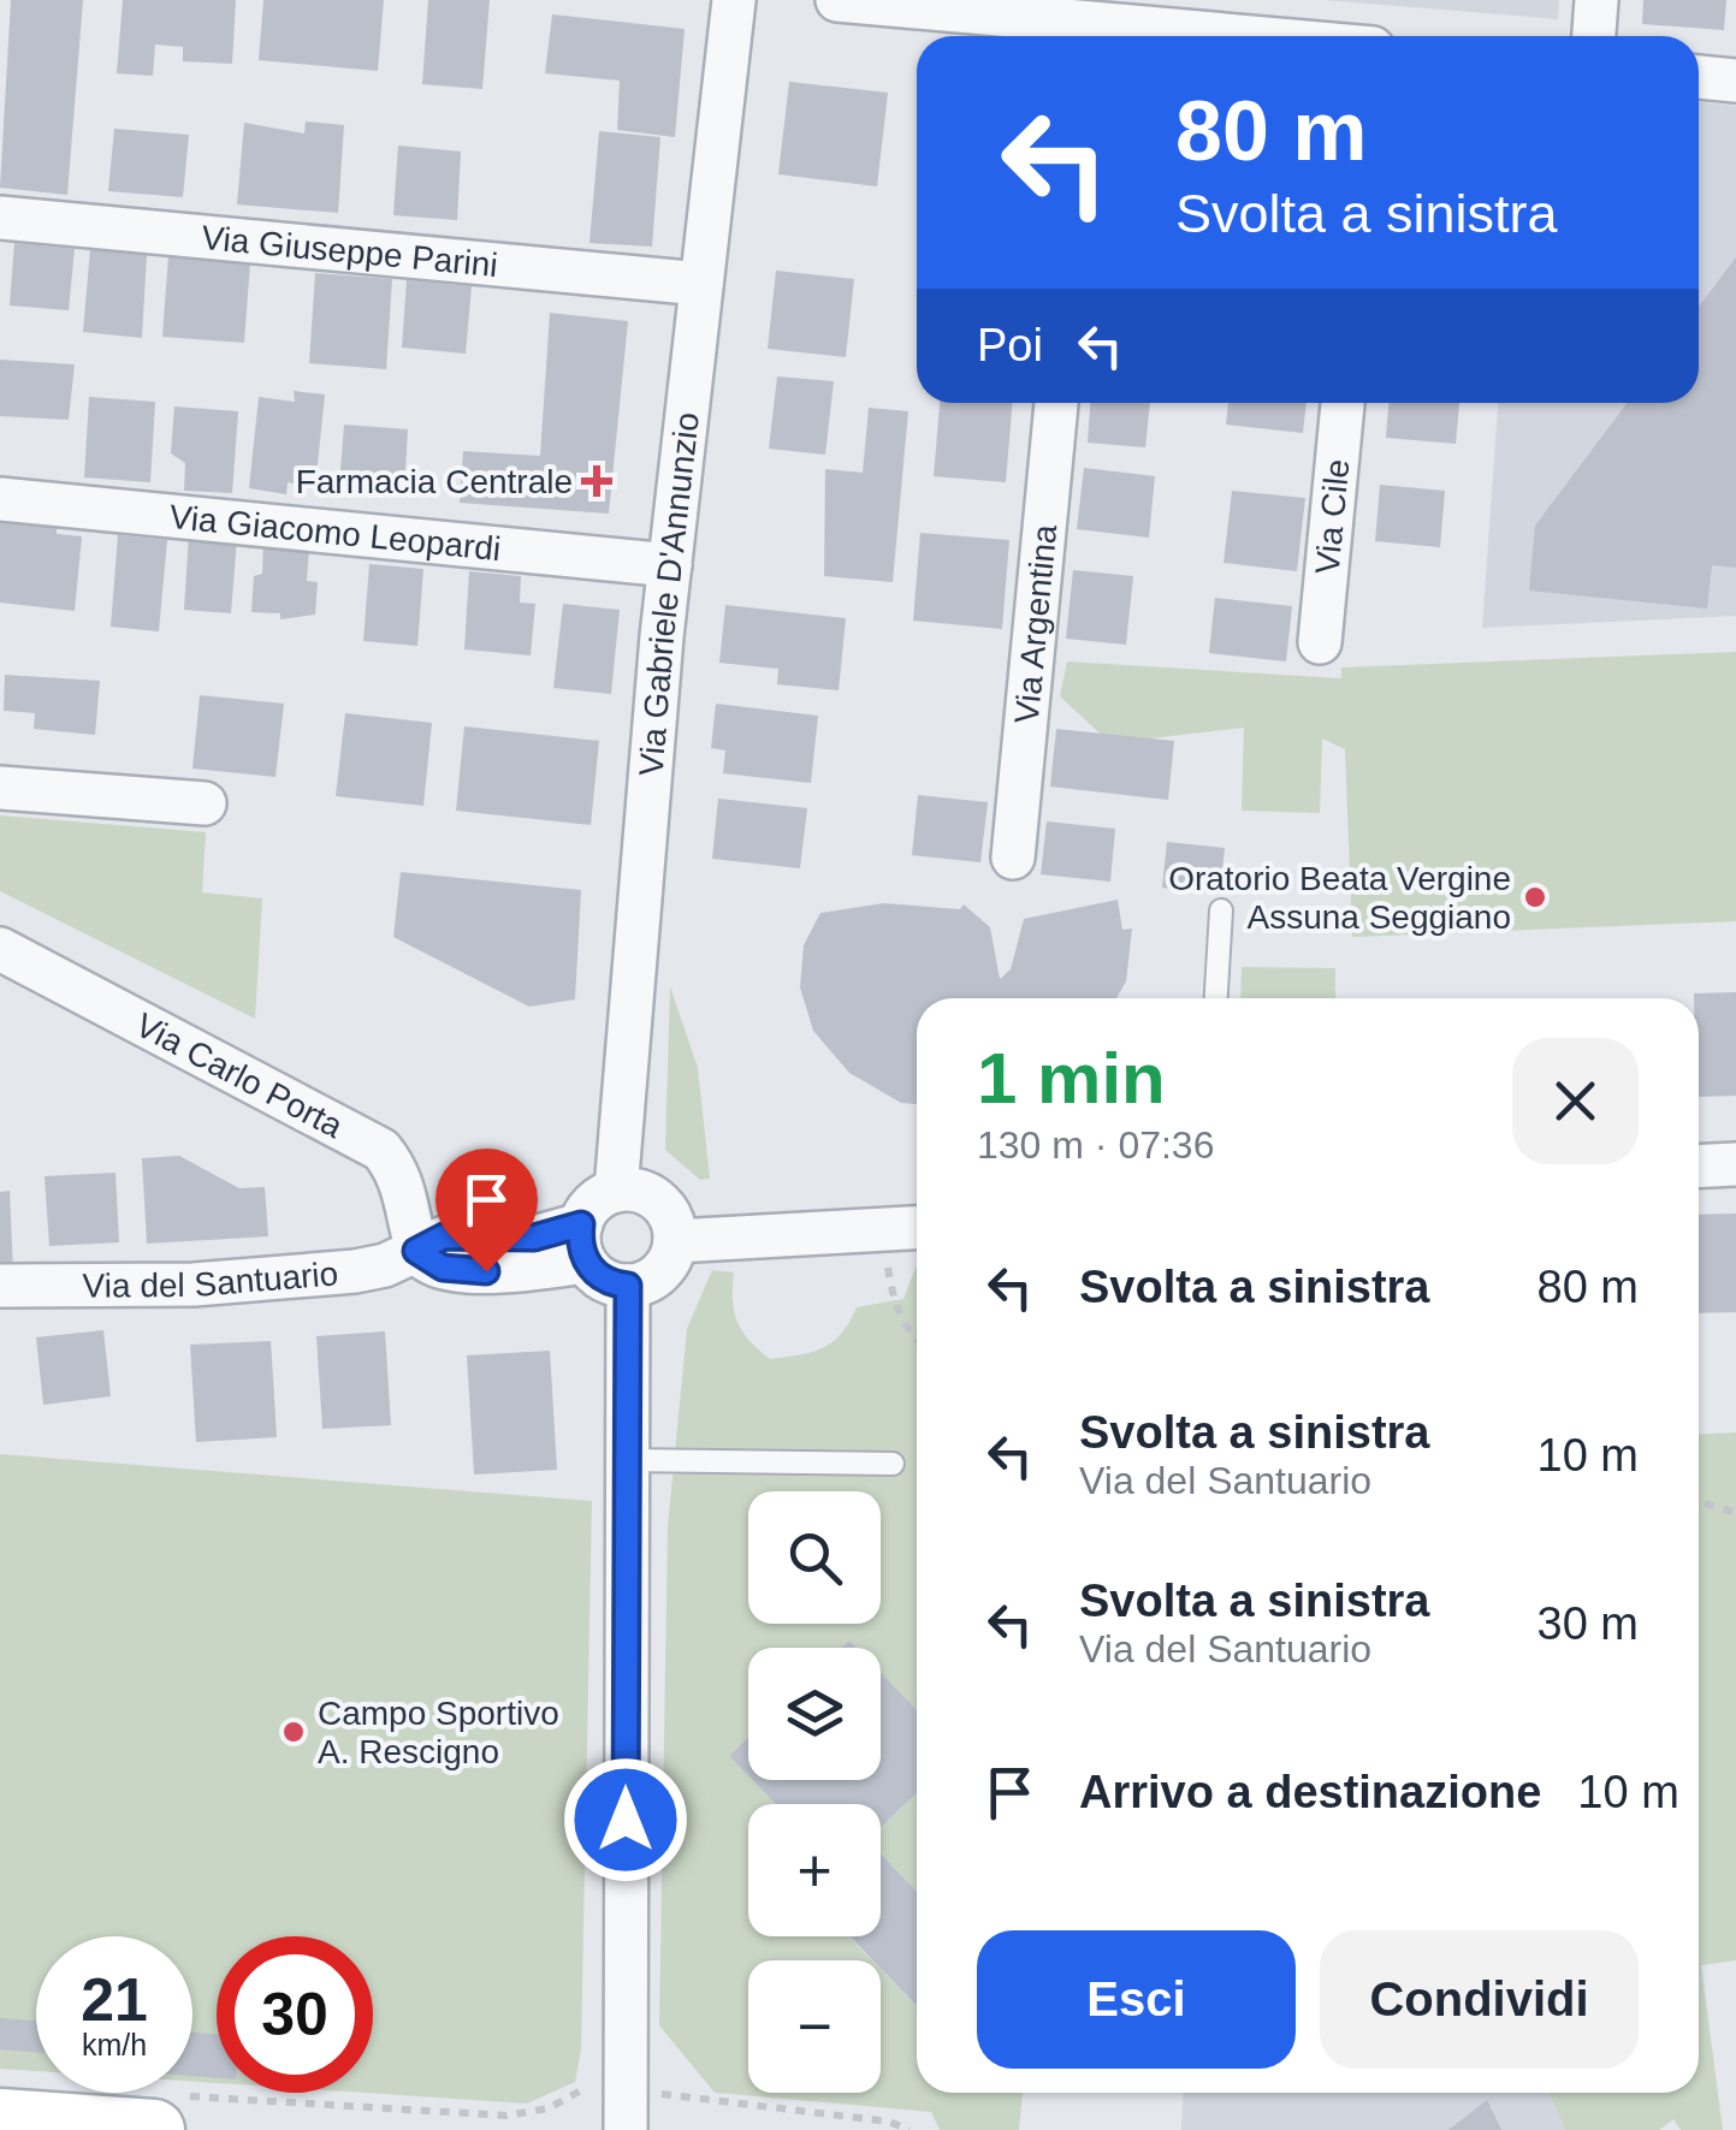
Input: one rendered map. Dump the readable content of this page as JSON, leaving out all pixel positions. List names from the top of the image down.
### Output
{
  "streets": {
    "street": [
      "Via Giuseppe Parini",
      "Via Cile",
      "Via Giacomo Leopardi",
      "Via Gabriele D'Annunzio",
      "Via Argentina",
      "Via Carlo Porta",
      "Via del Santuario"
    ]
  },
  "crossings": [
    ["Via Giuseppe Parini", "Via Gabriele D'Annunzio"],
    ["Via Giacomo Leopardi", "Via Gabriele D'Annunzio"],
    ["Via Gabriele D'Annunzio", "Via del Santuario"],
    ["Via Carlo Porta", "Via del Santuario"]
  ],
  "places": {
    "health": ["Farmacia Centrale"],
    "other": ["Oratorio Beata Vergine Assuna Seggiano", "Campo Sportivo A. Rescigno"]
  },
  "page": {
    "turn": ["80 m", "Svolta a sinistra"],
    "then": "Poi",
    "heading": ["1 min", "130 m · 07:36"],
    "list": [
      {
        "name": "Svolta a sinistra",
        "value": "80 m"
      },
      {
        "name": "Svolta a sinistra",
        "note": "Via del Santuario",
        "value": "10 m"
      },
      {
        "name": "Svolta a sinistra",
        "note": "Via del Santuario",
        "value": "30 m"
      },
      {
        "name": "Arrivo a destinazione",
        "value": "10 m"
      }
    ],
    "map_buttons": ["+", "−"],
    "buttons": ["Esci", "Condividi"],
    "speed": "21 km/h",
    "limit": "30"
  }
}
